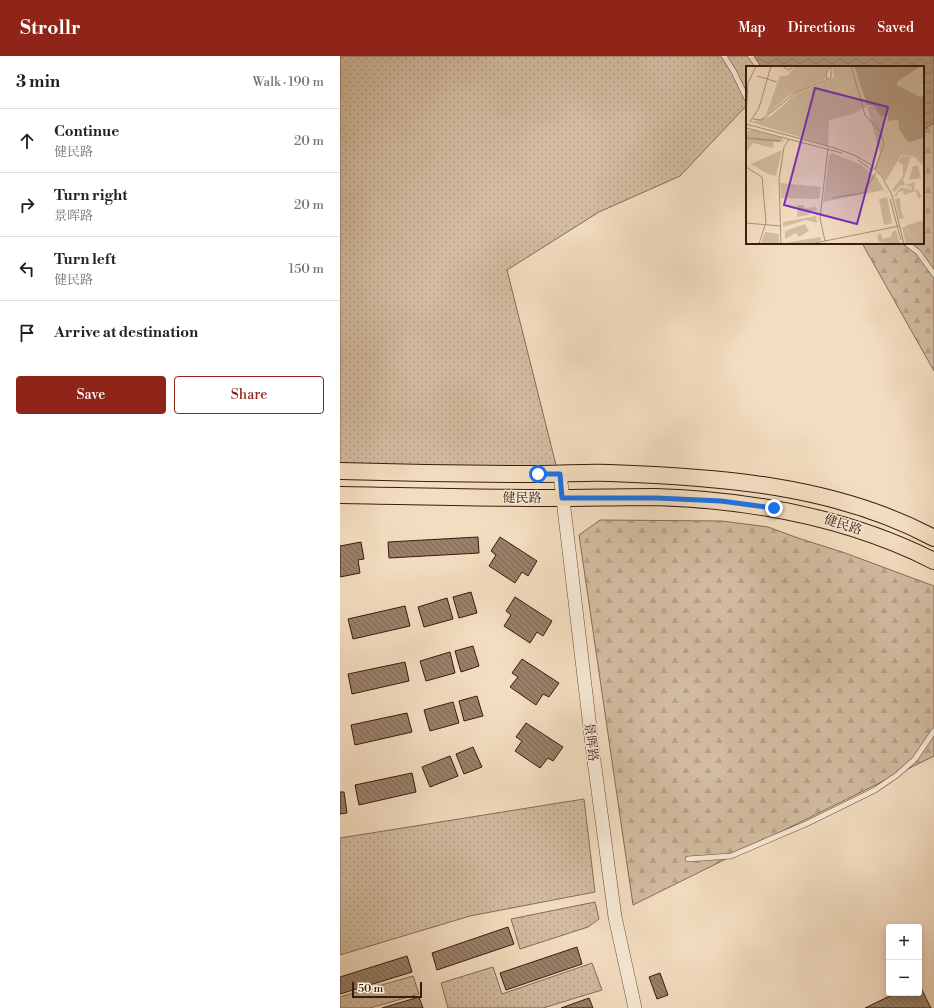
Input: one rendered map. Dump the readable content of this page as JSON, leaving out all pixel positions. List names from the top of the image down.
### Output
{
  "streets": {
    "main road": ["健民路"],
    "street": ["景晖路"]
  },
  "crossings": [
    ["健民路", "景晖路"]
  ],
  "scale_bar": "50 m",
  "page": {
    "header": "Strollr",
    "nav": ["Map", "Directions", "Saved"],
    "heading": ["3 min", "Walk · 190 m"],
    "list": [
      ["Continue", "健民路", "20 m"],
      ["Turn right", "景晖路", "20 m"],
      ["Turn left", "健民路", "150 m"],
      "Arrive at destination"
    ],
    "buttons": ["Save", "Share"],
    "map_buttons": ["+", "−"],
    "scale": "50 m"
  }
}
